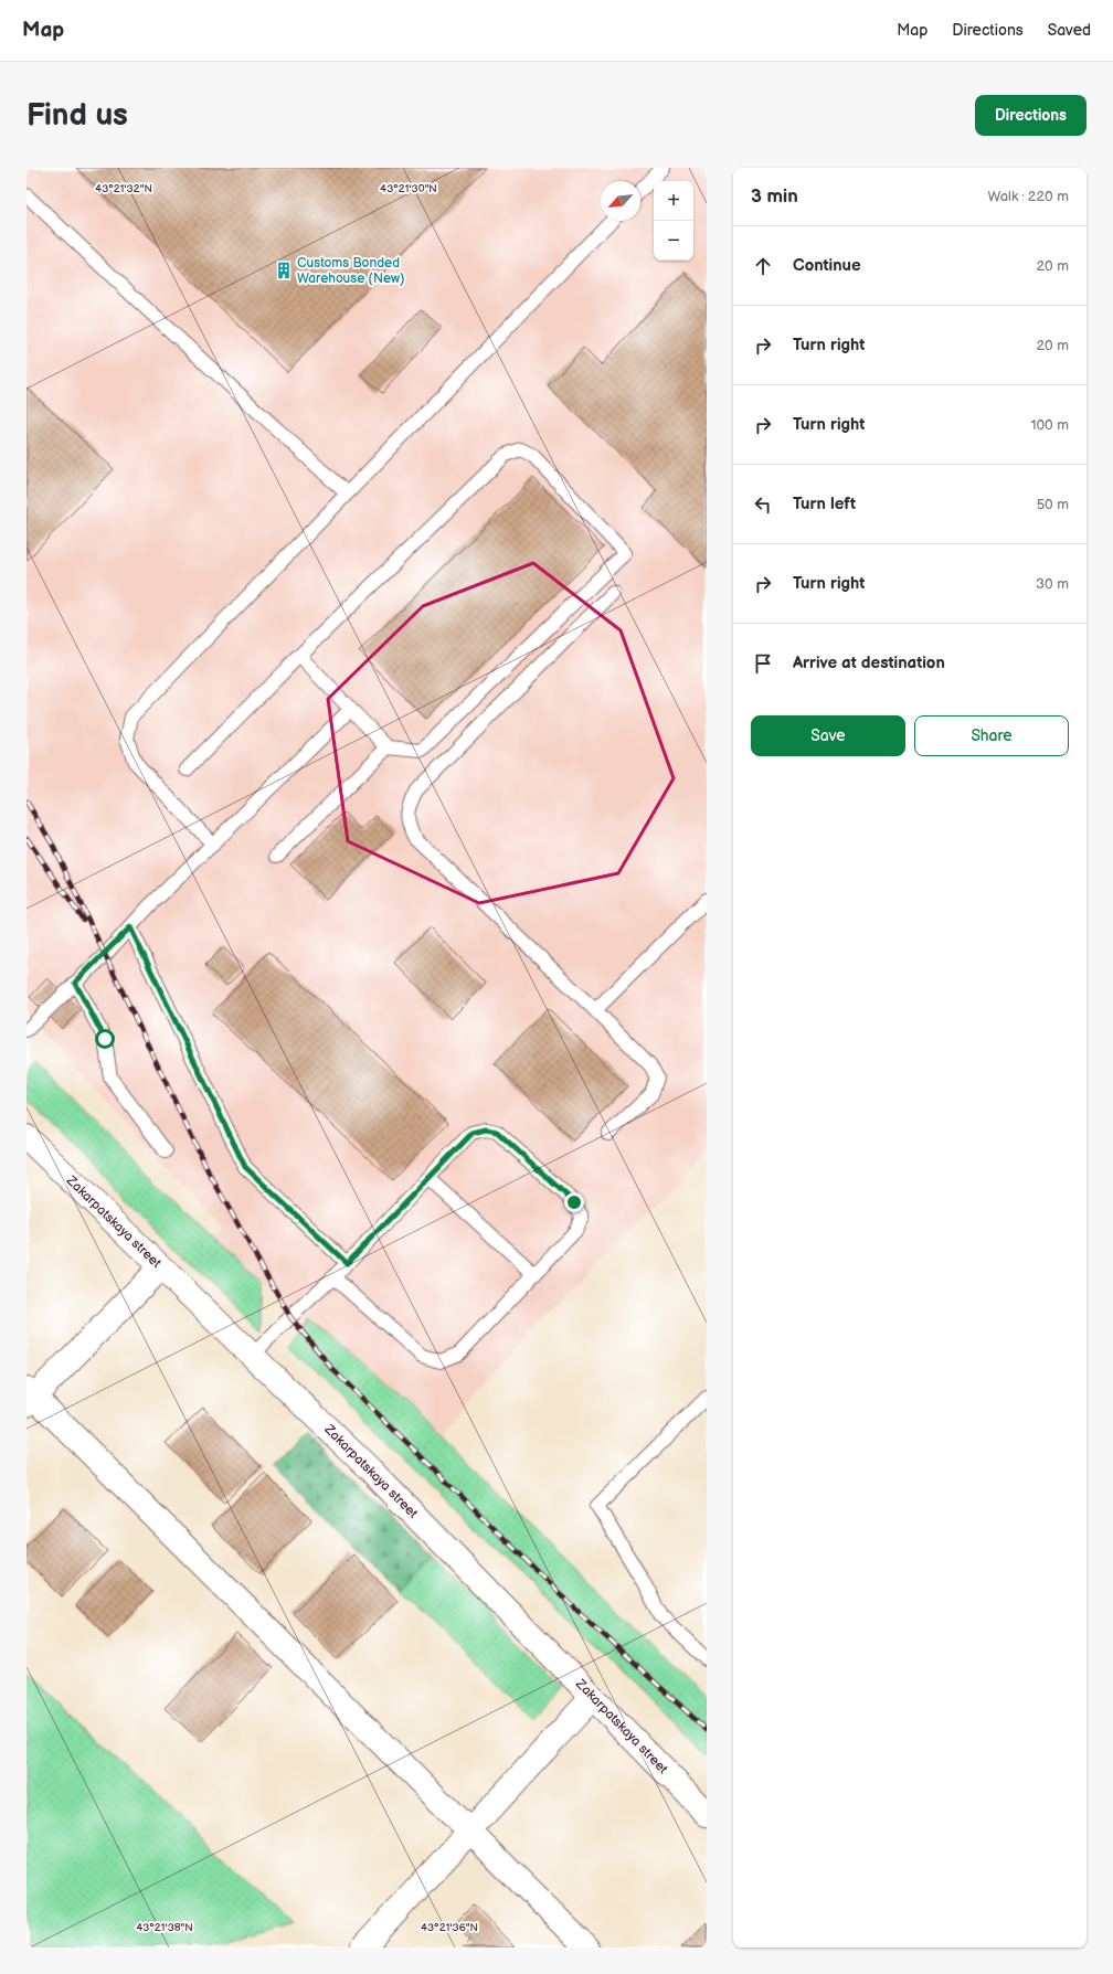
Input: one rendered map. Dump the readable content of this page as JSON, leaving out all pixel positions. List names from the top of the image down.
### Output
{
  "streets": {
    "street": ["Zakarpatskaya street"]
  },
  "places": {
    "building": ["Customs Bonded Warehouse (New)"]
  },
  "north": "bottom left",
  "page": {
    "header": "Map",
    "nav": ["Map", "Directions", "Saved"],
    "buttons": [
      "Directions",
      ["Save", "Share"]
    ],
    "title": "Find us",
    "heading": ["3 min", "Walk · 220 m"],
    "map_buttons": ["+", "−"],
    "list": [
      ["Continue", "20 m"],
      ["Turn right", "20 m"],
      ["Turn right", "100 m"],
      ["Turn left", "50 m"],
      ["Turn right", "30 m"],
      "Arrive at destination"
    ]
  },
  "coordinates": [
    "43°21'32\"N",
    "43°21'30\"N",
    "43°21'38\"N",
    "43°21'36\"N"
  ]
}
